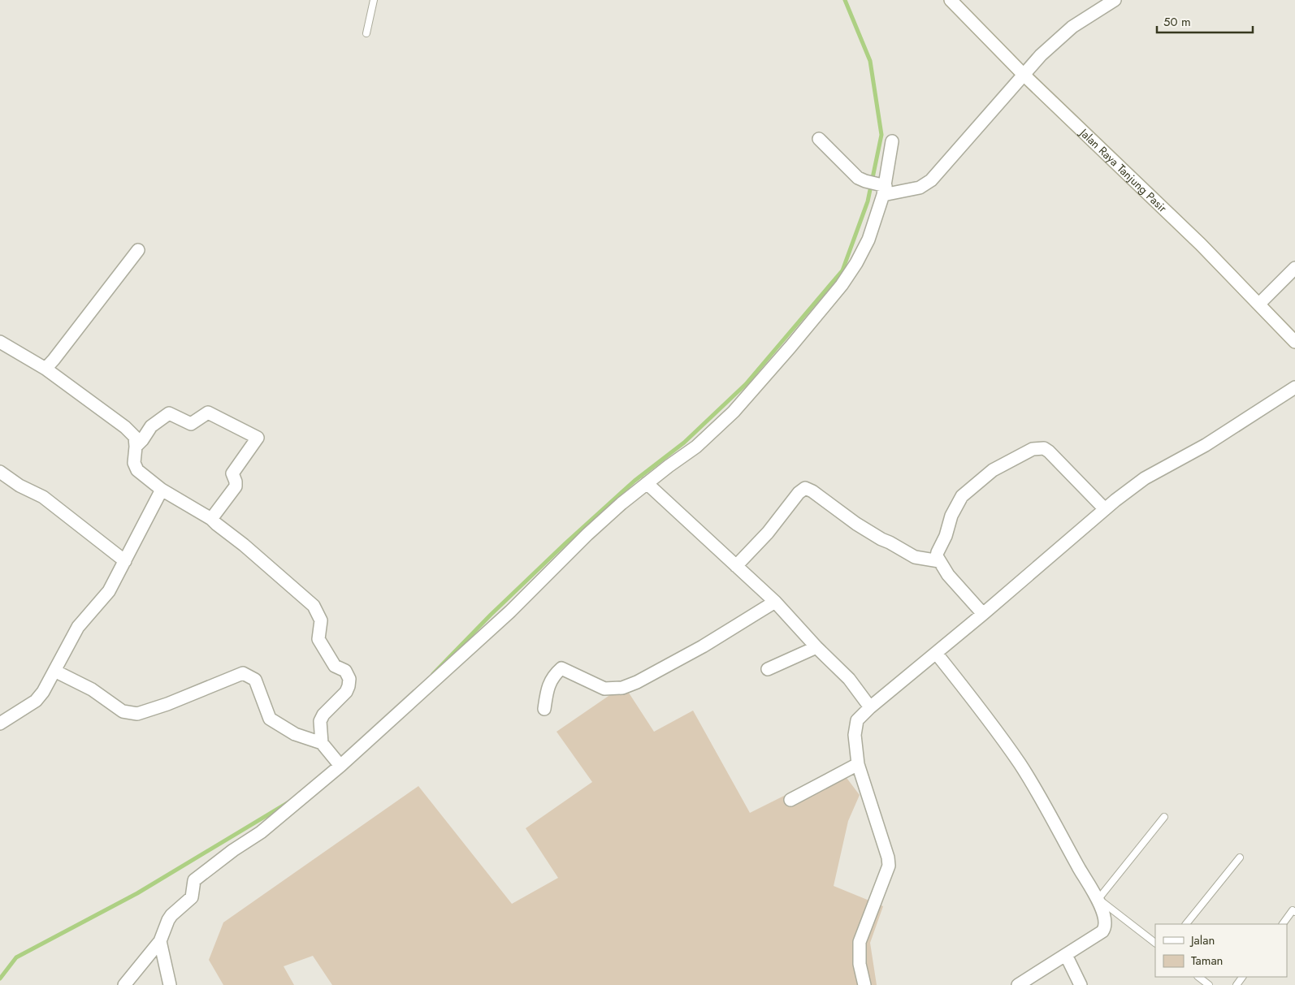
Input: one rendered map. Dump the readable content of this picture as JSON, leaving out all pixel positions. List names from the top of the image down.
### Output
{
  "streets": {
    "street": ["Jalan Raya Tanjung Pasir"]
  },
  "legend": ["Jalan", "Taman"],
  "scale_bar": "50 m"
}
